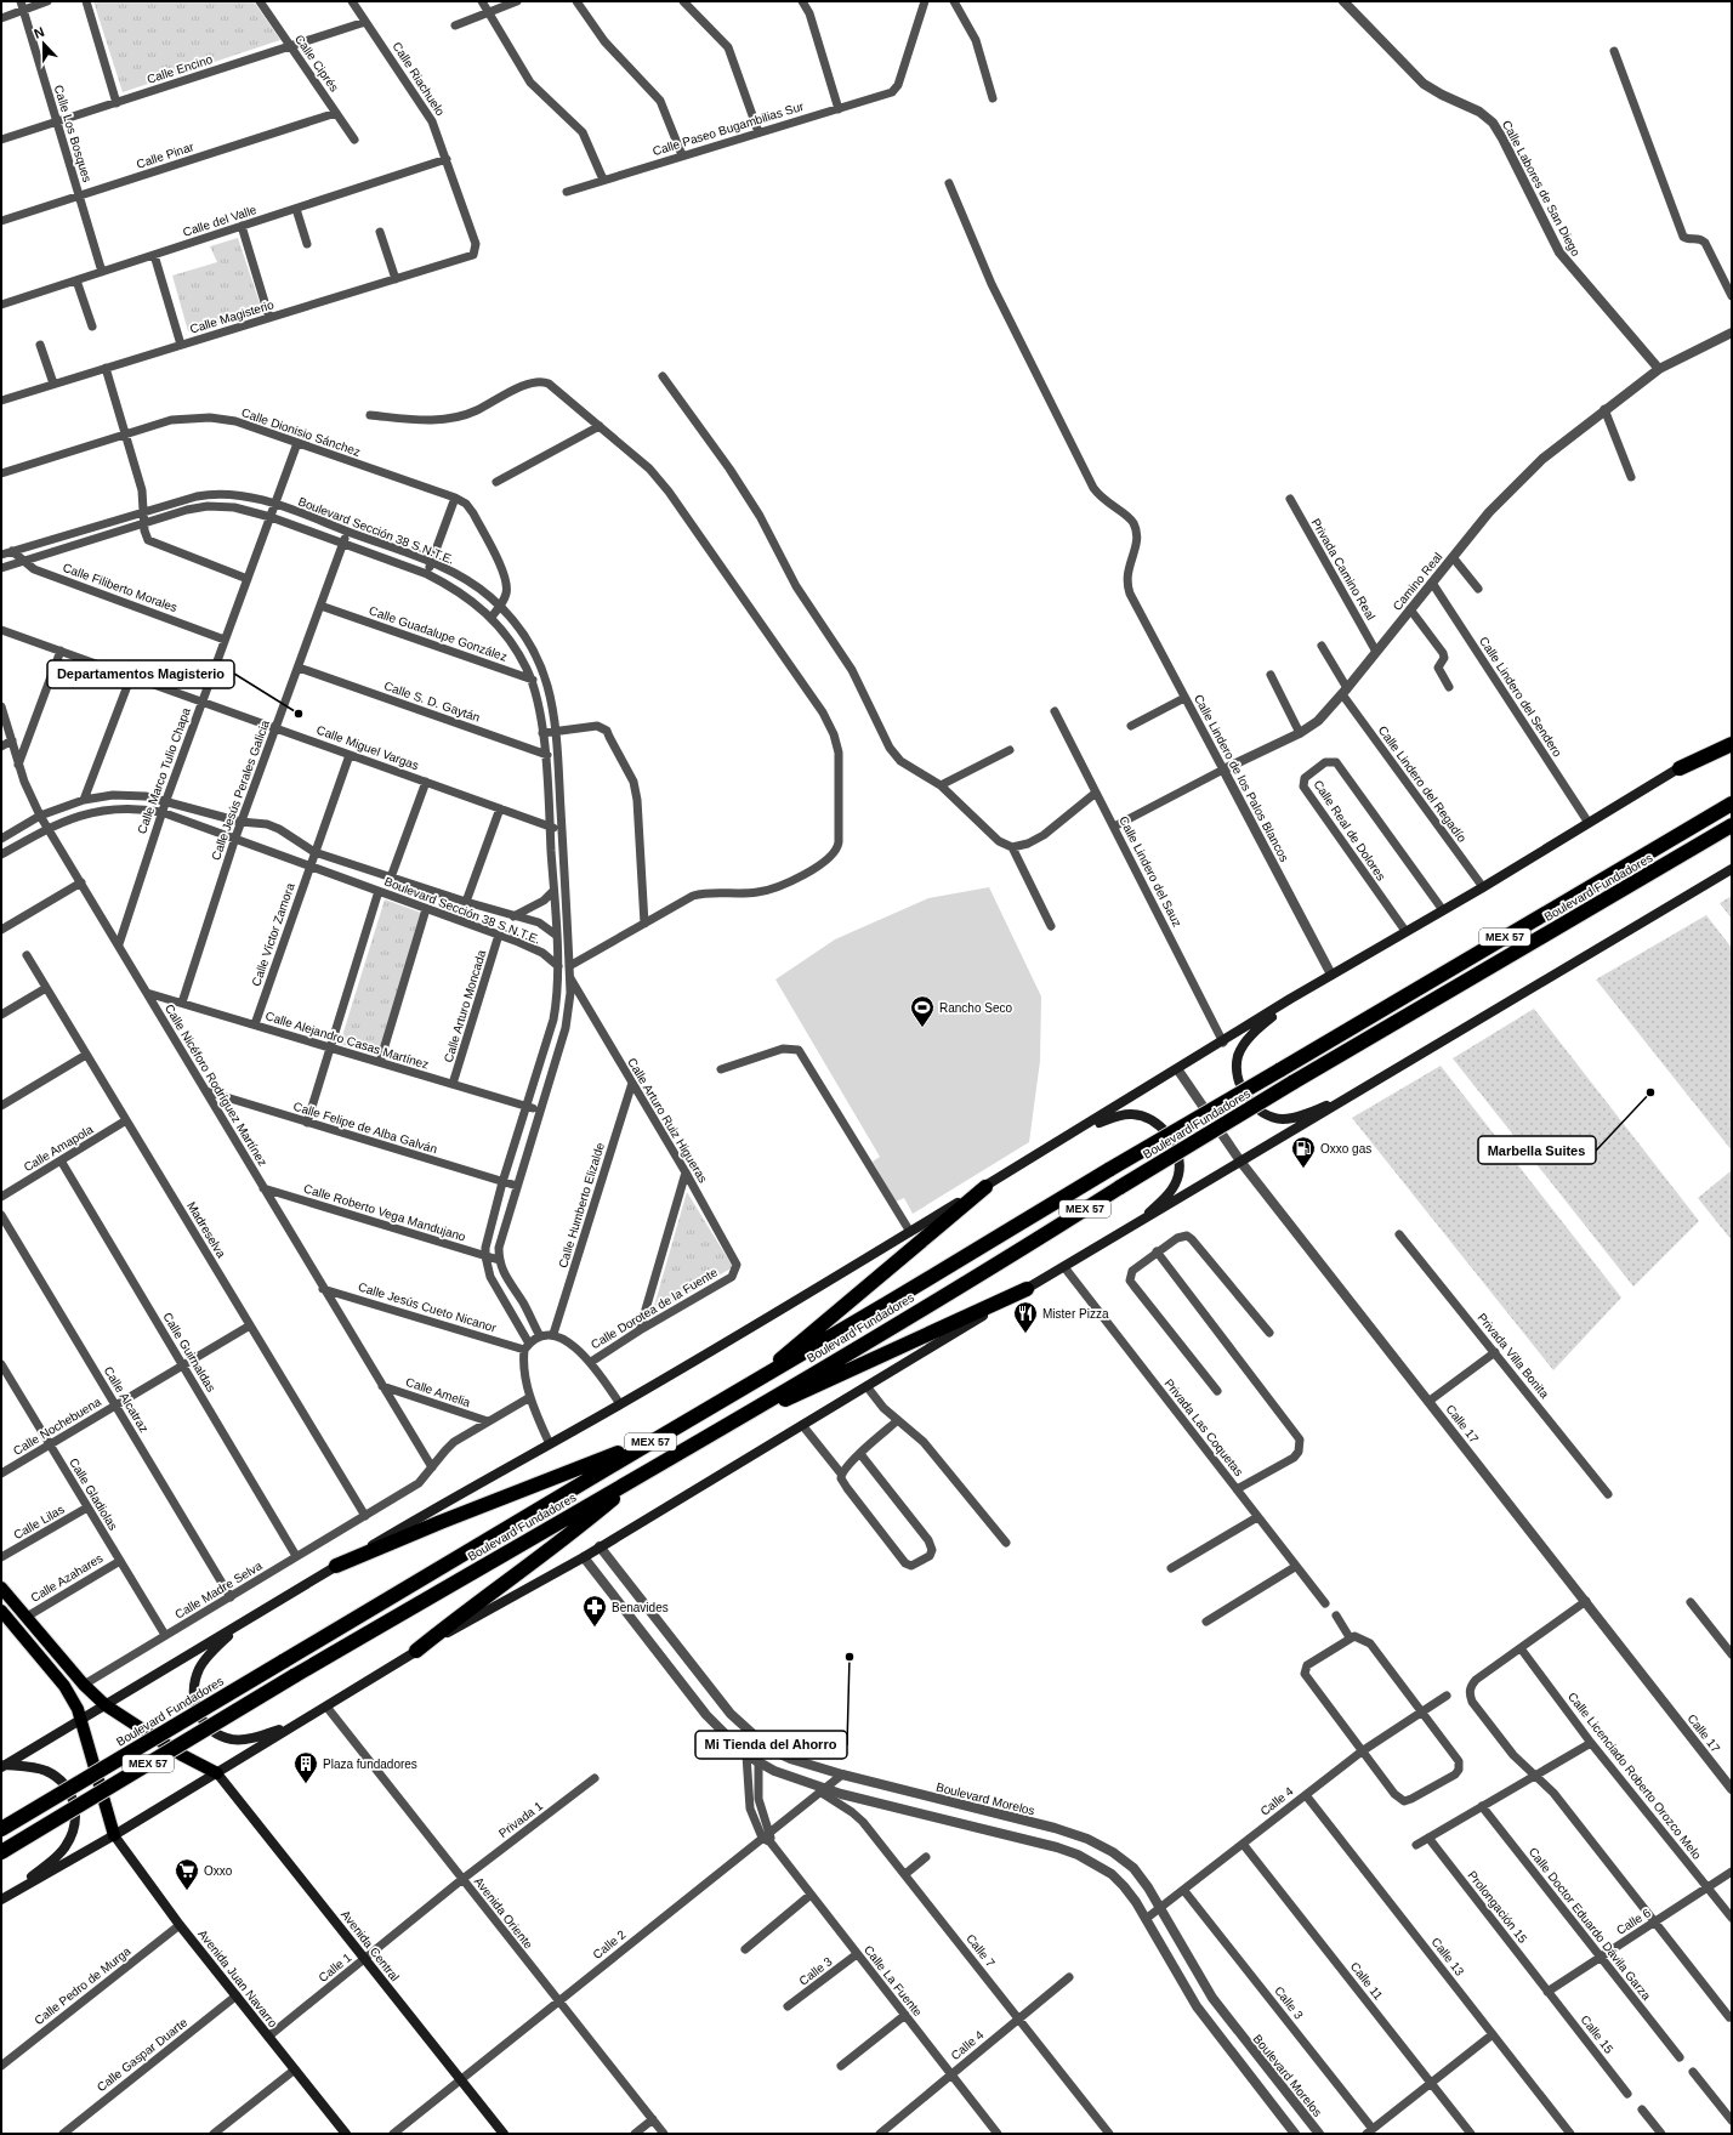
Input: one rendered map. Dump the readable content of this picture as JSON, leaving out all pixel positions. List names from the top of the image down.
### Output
{
  "streets": {
    "highway": ["Boulevard Fundadores", "MEX 57"],
    "main road": ["Avenida Central", "Avenida Juan Navarro"],
    "street": [
      "Calle Ciprés",
      "Calle Encino",
      "Calle Riachuelo",
      "Calle Paseo Bugambilias Sur",
      "Calle Los Bosques",
      "Calle Pinar",
      "Calle Labores de San Diego",
      "Calle del Valle",
      "Calle Magisterio",
      "Calle Dionisio Sánchez",
      "Boulevard Sección 38 S.N.T.E.",
      "Privada Camino Real",
      "Camino Real",
      "Calle Filiberto Morales",
      "Calle Guadalupe González",
      "Calle Lindero del Sendero",
      "Calle S. D. Gaytán",
      "Calle Miguel Vargas",
      "Calle Marco Tulio Chapa",
      "Calle Lindero de los Palos Blancos",
      "Calle Lindero del Regadío",
      "Calle Jesús Perales Galicia",
      "Calle Real de Dolores",
      "Calle Lindero del Sauz",
      "Calle Víctor Zamora",
      "Calle Arturo Moncada",
      "Calle Alejandro Casas Martínez",
      "Calle Nicéforo Rodríguez Martínez",
      "Calle Arturo Ruiz Higueras",
      "Calle Felipe de Alba Galván",
      "Calle Amapola",
      "Calle Humberto Elizalde",
      "Calle Roberto Vega Mandujano",
      "Madreselva",
      "Calle Jesús Cueto Nicanor",
      "Calle Dorotea de la Fuente",
      "Calle Guirnaldas",
      "Privada Villa Bonita",
      "Calle Amelia",
      "Calle Alcatraz",
      "Calle 17",
      "Calle Nochebuena",
      "Privada Las Coquetas",
      "Calle Gladiolas",
      "Calle Lilas",
      "Calle Azahares",
      "Calle Madre Selva",
      "Calle Licenciado Roberto Orozco Melo",
      "Boulevard Morelos",
      "Calle 4",
      "Privada 1",
      "Prolongación 15",
      "Avenida Oriente",
      "Calle 6",
      "Calle Doctor Eduardo Dávila Garza",
      "Calle 2",
      "Calle 7",
      "Calle 13",
      "Calle 1",
      "Calle 3",
      "Calle La Fuente",
      "Calle 11",
      "Calle Pedro de Murga",
      "Calle 15",
      "Calle Gaspar Duarte"
    ]
  },
  "crossings": [
    ["Calle Ciprés", "Calle Encino"],
    ["Calle Ciprés", "Calle Pinar"],
    ["Calle Encino", "Calle Riachuelo"],
    ["Calle Encino", "Calle Los Bosques"],
    ["Calle Riachuelo", "Calle del Valle"],
    ["Calle Riachuelo", "Calle Magisterio"],
    ["Calle Los Bosques", "Calle Pinar"],
    ["Calle Los Bosques", "Calle del Valle"],
    ["Calle Labores de San Diego", "Camino Real"],
    ["Calle Dionisio Sánchez", "Boulevard Sección 38 S.N.T.E."],
    ["Calle Dionisio Sánchez", "Calle Marco Tulio Chapa"],
    ["Boulevard Sección 38 S.N.T.E.", "Calle Filiberto Morales"],
    ["Boulevard Sección 38 S.N.T.E.", "Calle Guadalupe González"],
    ["Boulevard Sección 38 S.N.T.E.", "Calle S. D. Gaytán"],
    ["Boulevard Sección 38 S.N.T.E.", "Calle Miguel Vargas"],
    ["Boulevard Sección 38 S.N.T.E.", "Calle Marco Tulio Chapa"],
    ["Boulevard Sección 38 S.N.T.E.", "Calle Jesús Perales Galicia"],
    ["Boulevard Sección 38 S.N.T.E.", "Calle Víctor Zamora"],
    ["Boulevard Sección 38 S.N.T.E.", "Calle Arturo Moncada"],
    ["Boulevard Sección 38 S.N.T.E.", "Calle Alejandro Casas Martínez"],
    ["Boulevard Sección 38 S.N.T.E.", "Calle Nicéforo Rodríguez Martínez"],
    ["Boulevard Sección 38 S.N.T.E.", "Calle Arturo Ruiz Higueras"],
    ["Boulevard Sección 38 S.N.T.E.", "Calle Felipe de Alba Galván"],
    ["Boulevard Sección 38 S.N.T.E.", "Calle Roberto Vega Mandujano"],
    ["Boulevard Sección 38 S.N.T.E.", "Calle Jesús Cueto Nicanor"],
    ["Privada Camino Real", "Camino Real"],
    ["Camino Real", "Calle Lindero del Sendero"],
    ["Camino Real", "Calle Lindero de los Palos Blancos"],
    ["Camino Real", "Calle Lindero del Regadío"],
    ["Camino Real", "Calle Lindero del Sauz"],
    ["Calle Filiberto Morales", "Calle Marco Tulio Chapa"],
    ["Calle Guadalupe González", "Calle Jesús Perales Galicia"],
    ["Calle S. D. Gaytán", "Calle Jesús Perales Galicia"],
    ["Calle Miguel Vargas", "Calle Marco Tulio Chapa"],
    ["Calle Miguel Vargas", "Calle Jesús Perales Galicia"],
    ["Calle Miguel Vargas", "Calle Víctor Zamora"],
    ["Calle Marco Tulio Chapa", "Calle Nicéforo Rodríguez Martínez"],
    ["Calle Jesús Perales Galicia", "Calle Alejandro Casas Martínez"],
    ["Calle Víctor Zamora", "Calle Alejandro Casas Martínez"],
    ["Calle Arturo Moncada", "Calle Alejandro Casas Martínez"],
    ["Calle Alejandro Casas Martínez", "Calle Nicéforo Rodríguez Martínez"],
    ["Calle Nicéforo Rodríguez Martínez", "Calle Felipe de Alba Galván"],
    ["Calle Nicéforo Rodríguez Martínez", "Calle Roberto Vega Mandujano"],
    ["Calle Nicéforo Rodríguez Martínez", "Calle Jesús Cueto Nicanor"],
    ["Calle Nicéforo Rodríguez Martínez", "Calle Amelia"],
    ["Calle Nicéforo Rodríguez Martínez", "Calle Madre Selva"],
    ["Calle Arturo Ruiz Higueras", "Calle Humberto Elizalde"],
    ["Calle Arturo Ruiz Higueras", "Calle Dorotea de la Fuente"],
    ["Calle Amapola", "Madreselva"],
    ["Calle Amapola", "Calle Guirnaldas"],
    ["Madreselva", "Calle Nochebuena"],
    ["Madreselva", "Calle Madre Selva"],
    ["Calle Guirnaldas", "Calle Nochebuena"],
    ["Calle Guirnaldas", "Calle Madre Selva"],
    ["Calle Alcatraz", "Calle Nochebuena"],
    ["Calle Alcatraz", "Calle Madre Selva"],
    ["Calle Nochebuena", "Calle Gladiolas"],
    ["Calle Gladiolas", "Calle Lilas"],
    ["Calle Gladiolas", "Calle Azahares"],
    ["Calle Gladiolas", "Calle Madre Selva"],
    ["Calle Licenciado Roberto Orozco Melo", "Calle 6"],
    ["Boulevard Morelos", "Calle 4"],
    ["Boulevard Morelos", "Calle 2"],
    ["Calle 4", "Calle 7"],
    ["Calle 4", "Calle 13"],
    ["Calle 4", "Calle 3"],
    ["Calle 4", "Calle La Fuente"],
    ["Calle 4", "Calle 11"],
    ["Privada 1", "Avenida Oriente"],
    ["Privada 1", "Calle 1"],
    ["Prolongación 15", "Calle 6"],
    ["Prolongación 15", "Calle 15"],
    ["Avenida Oriente", "Calle 2"],
    ["Avenida Oriente", "Calle 1"],
    ["Calle 6", "Calle Doctor Eduardo Dávila Garza"],
    ["Calle 6", "Calle 15"],
    ["Calle 2", "Avenida Central"],
    ["Calle 2", "Calle 7"],
    ["Calle 2", "Calle La Fuente"],
    ["Avenida Central", "Calle 1"],
    ["Calle 1", "Avenida Juan Navarro"],
    ["Calle 3", "Calle La Fuente"],
    ["Avenida Juan Navarro", "Calle Pedro de Murga"],
    ["Avenida Juan Navarro", "Calle Gaspar Duarte"]
  ],
  "places": {
    "other": ["Departamentos Magisterio", "Marbella Suites", "Mi Tienda del Ahorro"],
    "sports": ["Rancho Seco"],
    "fuel station": ["Oxxo gas"],
    "restaurant": ["Mister Pizza"],
    "pharmacy": ["Benavides"],
    "building": ["Plaza fundadores"],
    "supermarket": ["Oxxo"]
  },
  "north": "top"
}
